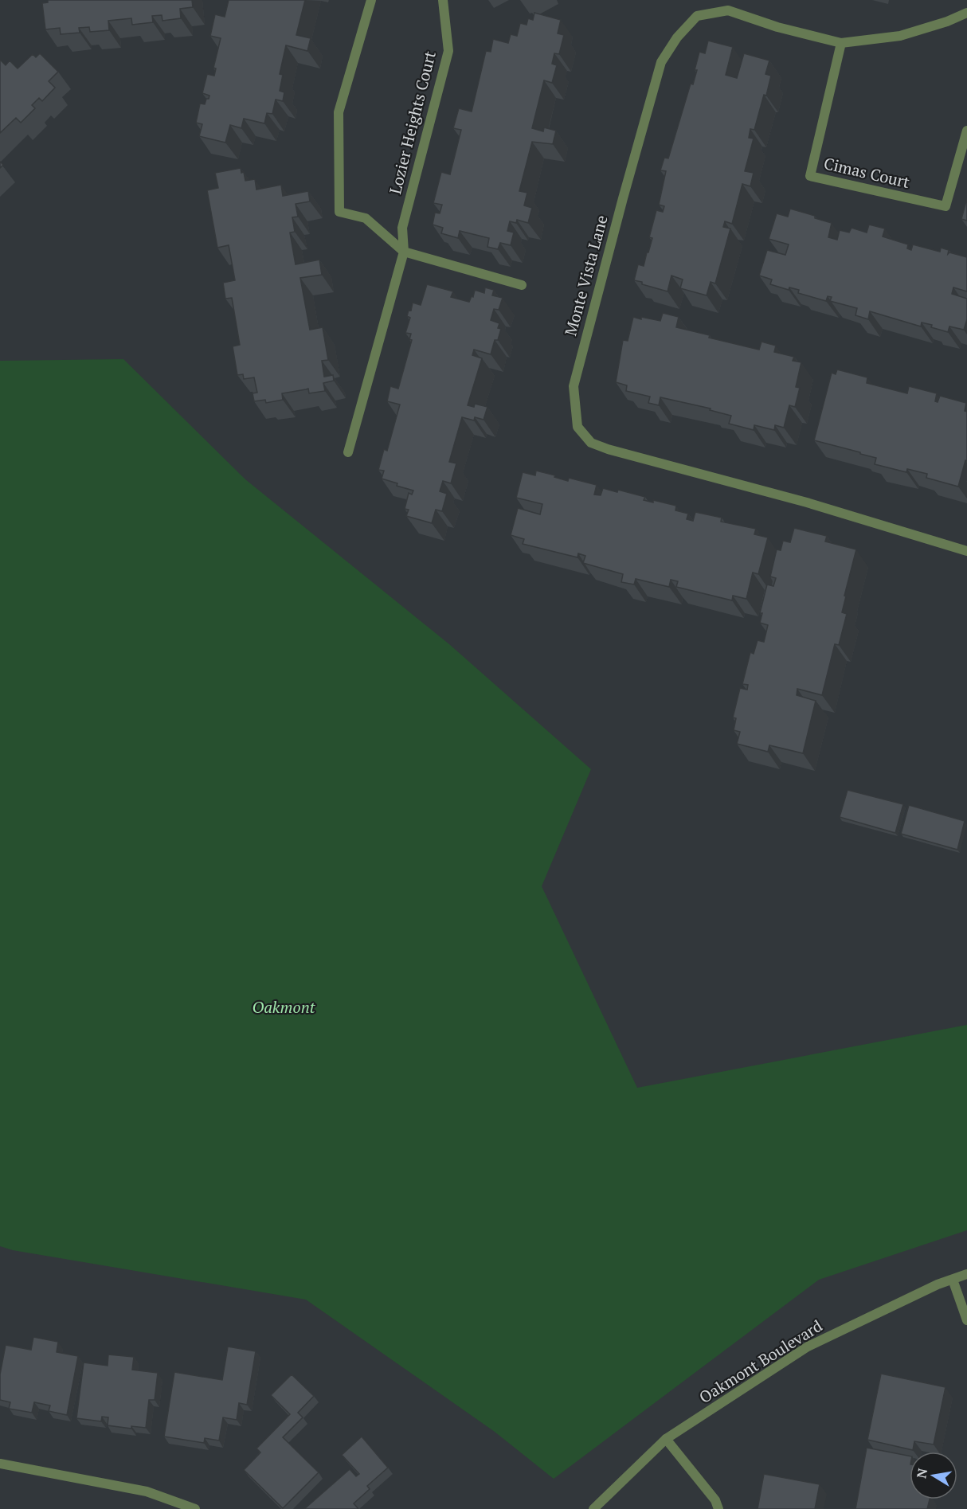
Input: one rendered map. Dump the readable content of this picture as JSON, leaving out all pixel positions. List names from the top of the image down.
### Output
{
  "streets": {
    "street": [
      "Lozier Heights Court",
      "Cimas Court",
      "Monte Vista Lane",
      "Oakmont Boulevard"
    ]
  },
  "crossings": [
    ["Cimas Court", "Monte Vista Lane"]
  ],
  "parks": ["Oakmont"],
  "north": "left"
}
